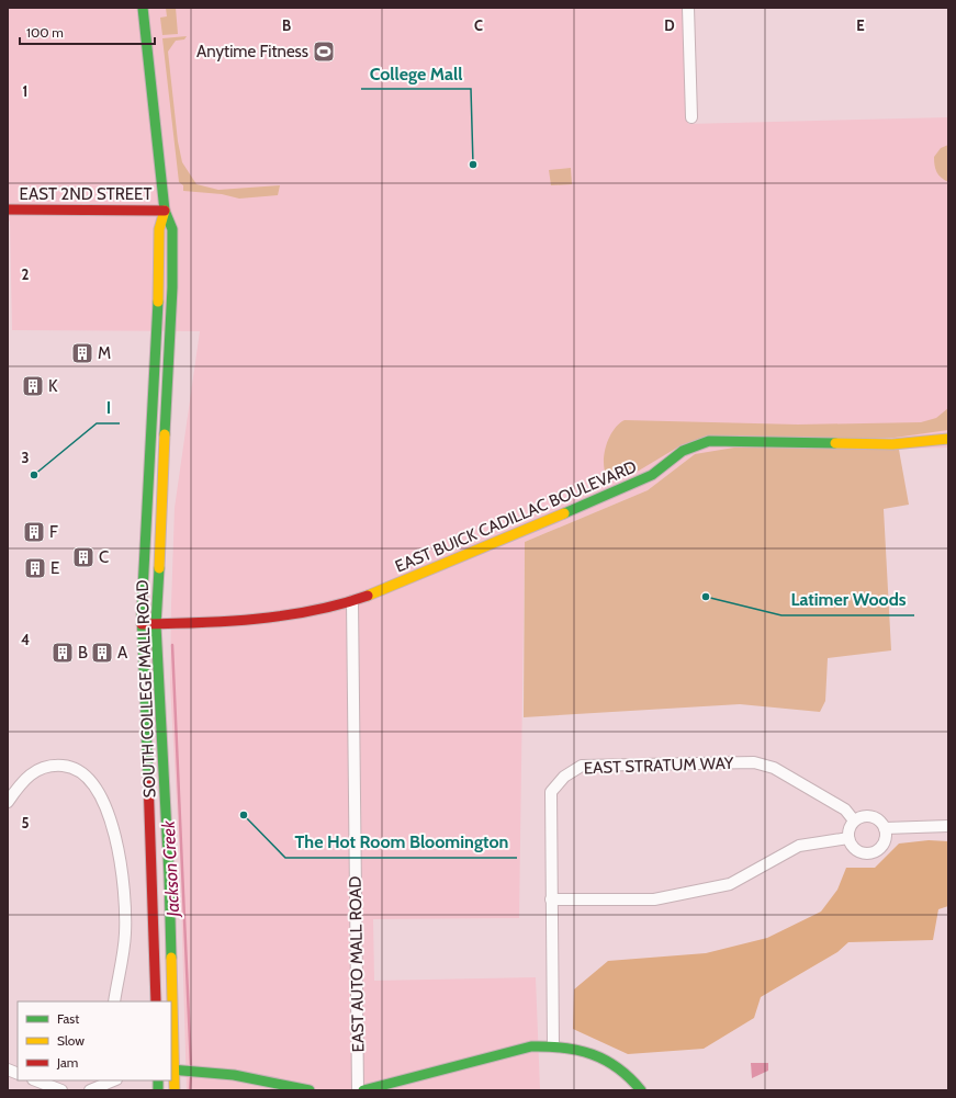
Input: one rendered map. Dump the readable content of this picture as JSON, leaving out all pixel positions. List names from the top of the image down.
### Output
{
  "streets": {
    "main road": ["EAST 2ND STREET", "EAST BUICK CADILLAC BOULEVARD", "SOUTH COLLEGE MALL ROAD"],
    "street": ["EAST STRATUM WAY", "EAST AUTO MALL ROAD"]
  },
  "crossings": [
    ["EAST 2ND STREET", "SOUTH COLLEGE MALL ROAD"],
    ["EAST BUICK CADILLAC BOULEVARD", "SOUTH COLLEGE MALL ROAD"],
    ["EAST BUICK CADILLAC BOULEVARD", "EAST AUTO MALL ROAD"]
  ],
  "water": ["Jackson Creek"],
  "places": {
    "sports": ["Anytime Fitness"],
    "other": [
      "College Mall",
      "I",
      "Latimer Woods",
      "The Hot Room Bloomington"
    ],
    "building": [
      "M",
      "K",
      "F",
      "C",
      "E",
      "B",
      "A"
    ]
  },
  "legend": ["Fast", "Slow", "Jam"],
  "scale_bar": "100 m",
  "grid": {
    "columns": [
      "B",
      "C",
      "D",
      "E"
    ],
    "rows": [
      "1",
      "2",
      "3",
      "4",
      "5"
    ]
  }
}
